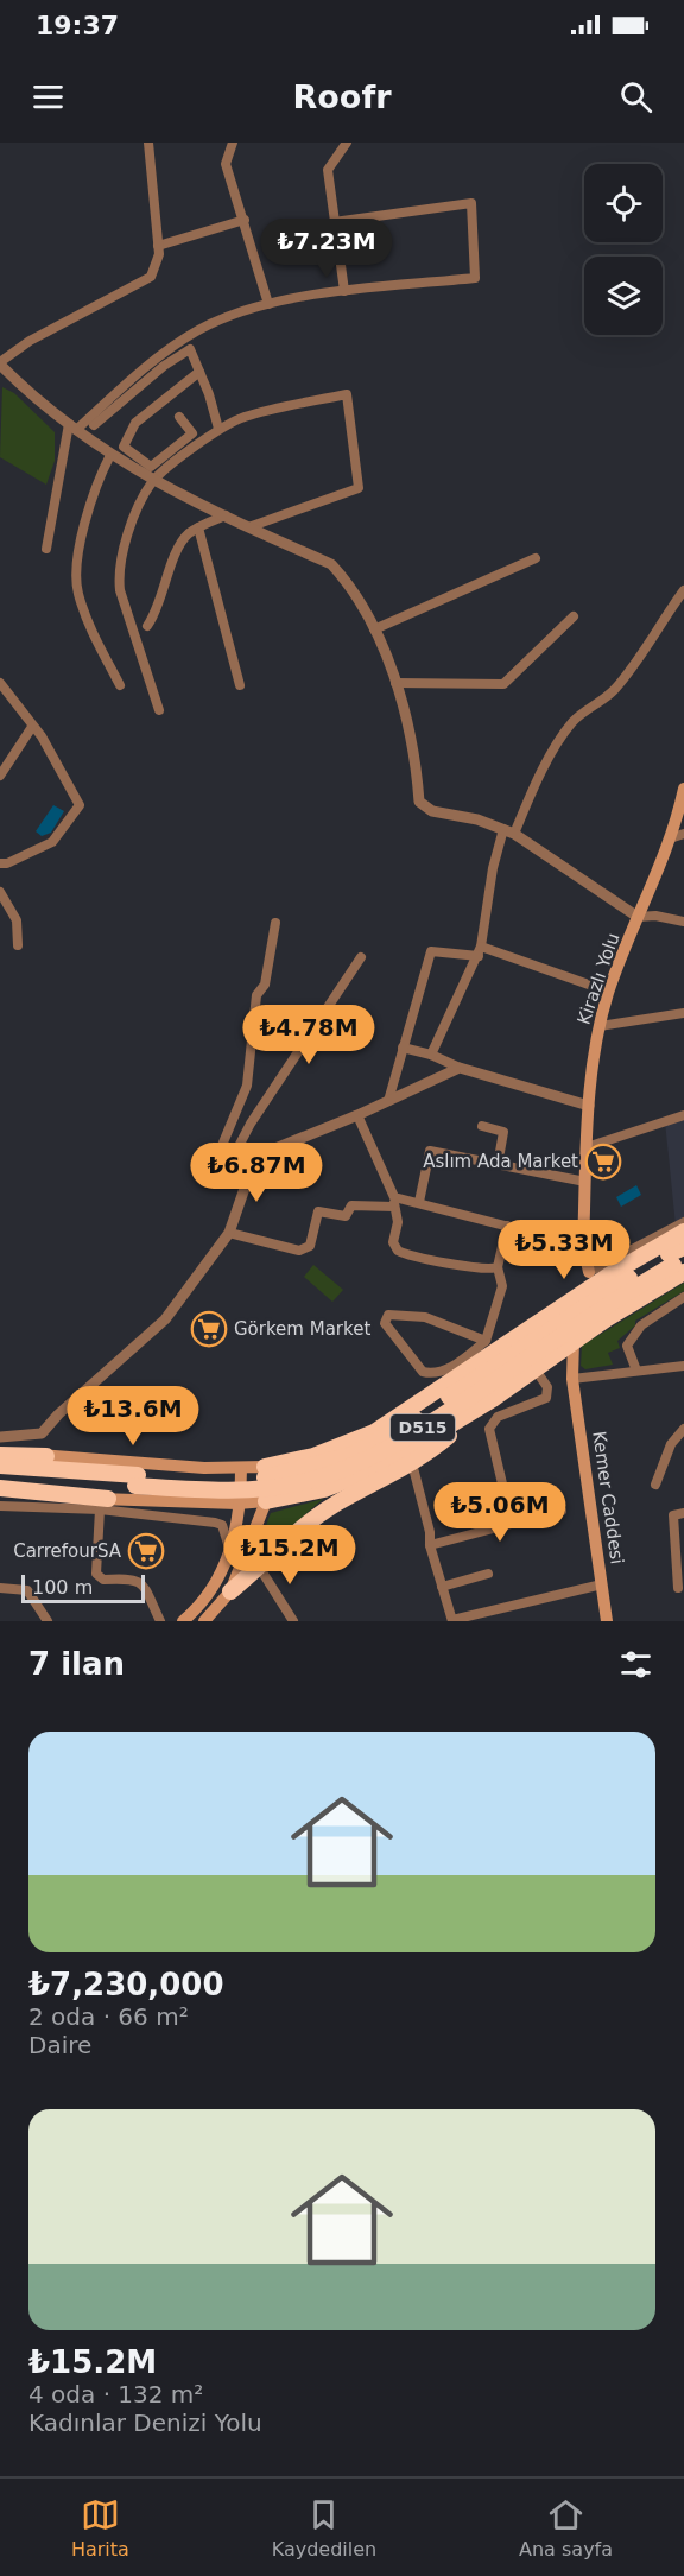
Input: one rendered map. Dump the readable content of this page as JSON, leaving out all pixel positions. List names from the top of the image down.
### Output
{
  "streets": {
    "highway": ["D515"],
    "main road": ["Kirazlı Yolu", "Kemer Caddesi"]
  },
  "places": {
    "supermarket": ["Aslım Ada Market", "Görkem Market", "CarrefourSA"]
  },
  "scale_bar": "100 m",
  "page": {
    "status": "19:37",
    "header": "Roofr",
    "price": [
      "₺7.23M",
      "₺4.78M",
      "₺6.87M",
      "₺5.33M",
      "₺13.6M",
      "₺5.06M",
      "₺15.2M"
    ],
    "scale": "100 m",
    "heading": "7 ilan",
    "list": [
      {
        "name": "₺7,230,000",
        "note": "2 oda · 66 m² · Daire"
      },
      {
        "name": "₺15.2M",
        "note": "4 oda · 132 m² · Kadınlar Denizi Yolu"
      }
    ],
    "tabs": ["Harita", "Kaydedilen", "Ana sayfa"]
  }
}
